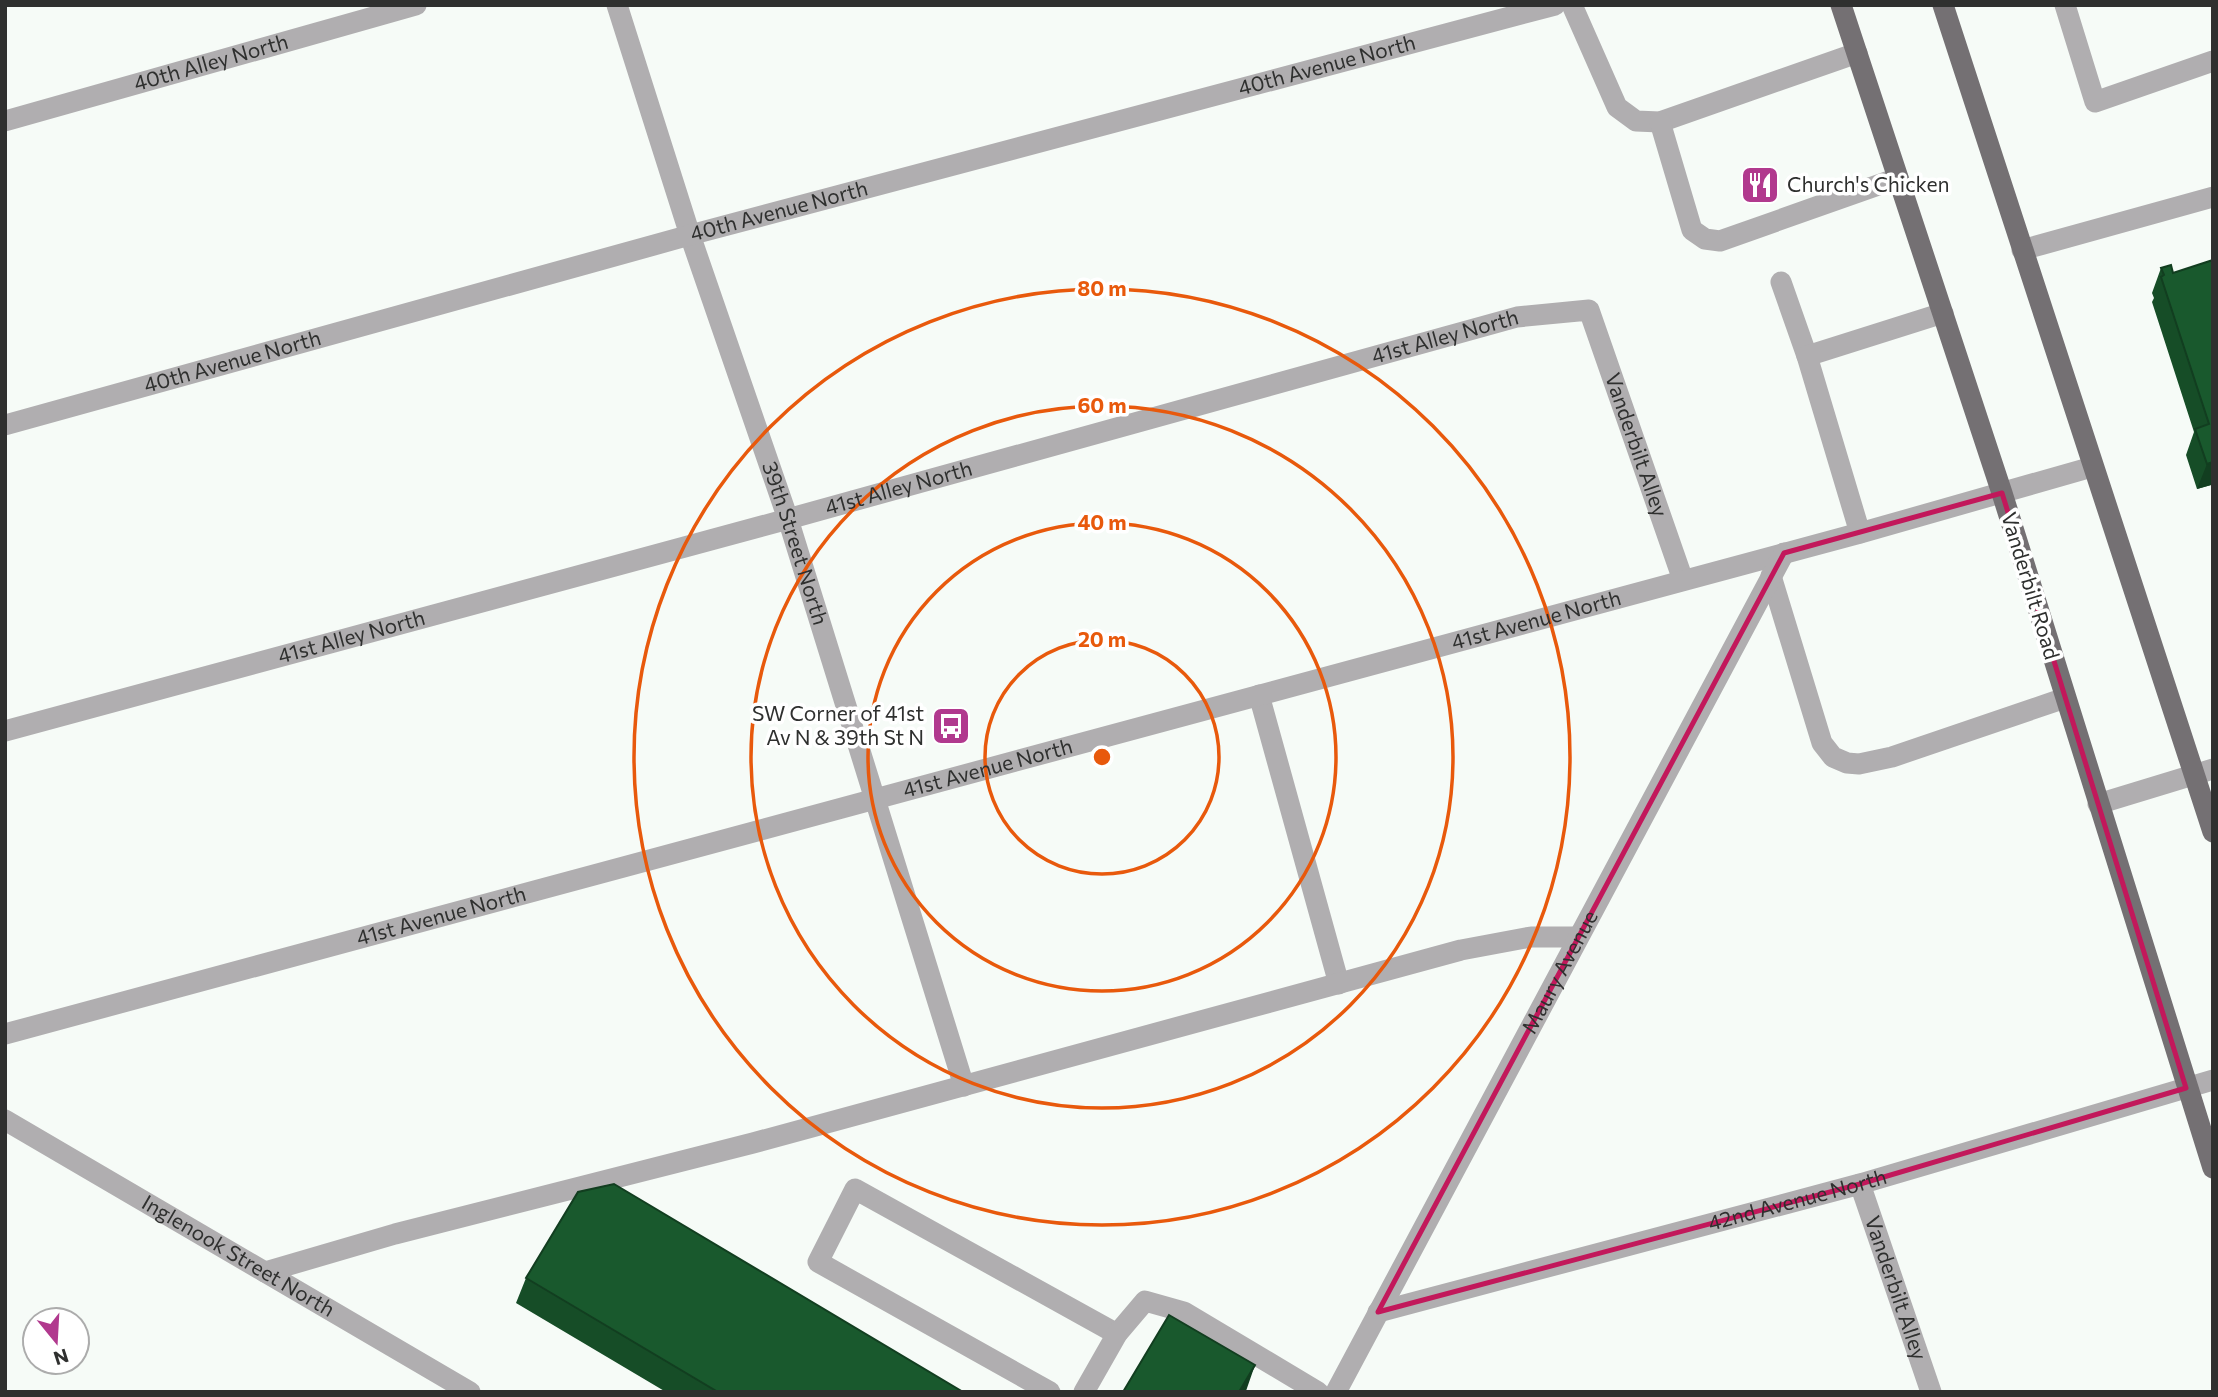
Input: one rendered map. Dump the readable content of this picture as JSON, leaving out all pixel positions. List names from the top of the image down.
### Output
{
  "streets": {
    "main road": ["Vanderbilt Road"],
    "street": [
      "40th Alley North",
      "40th Avenue North",
      "41st Alley North",
      "Vanderbilt Alley",
      "39th Street North",
      "41st Avenue North",
      "Maury Avenue",
      "42nd Avenue North",
      "Inglenook Street North"
    ]
  },
  "crossings": [
    ["40th Avenue North", "39th Street North"],
    ["41st Alley North", "Vanderbilt Alley"],
    ["41st Alley North", "39th Street North"],
    ["Vanderbilt Alley", "41st Avenue North"],
    ["Vanderbilt Alley", "42nd Avenue North"],
    ["39th Street North", "41st Avenue North"],
    ["Vanderbilt Road", "41st Avenue North"],
    ["Vanderbilt Road", "42nd Avenue North"],
    ["41st Avenue North", "Maury Avenue"],
    ["Maury Avenue", "42nd Avenue North"]
  ],
  "places": {
    "restaurant": ["Church's Chicken"],
    "bus stop": ["SW Corner of 41st Av N & 39th St N"]
  },
  "north": "bottom",
  "rings": [
    "80 m",
    "60 m",
    "40 m",
    "20 m"
  ]
}
